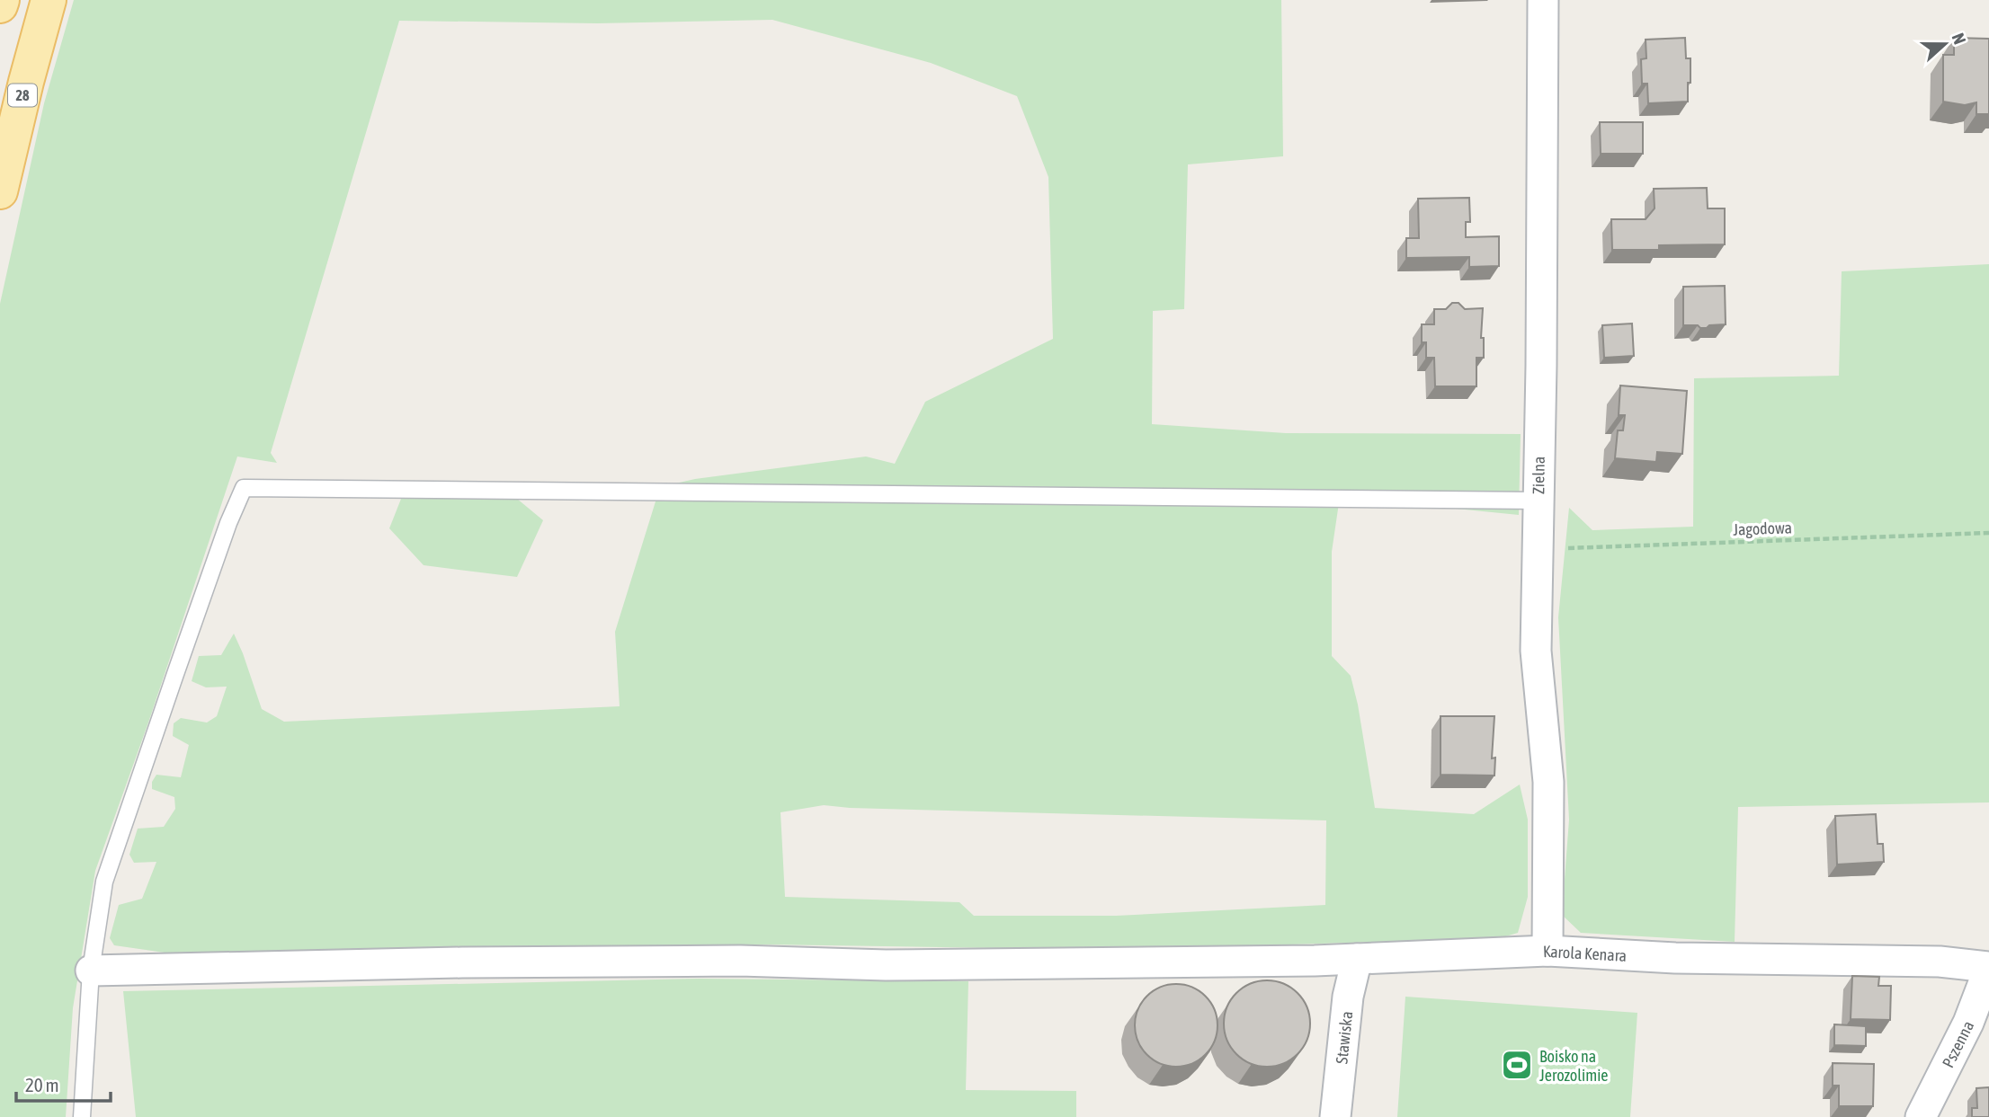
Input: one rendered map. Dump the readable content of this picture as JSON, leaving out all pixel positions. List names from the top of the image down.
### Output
{
  "streets": {
    "main road": ["28"],
    "street": [
      "Zielna",
      "Karola Kenara",
      "Stawiska",
      "Pszenna"
    ],
    "path": ["Jagodowa"]
  },
  "crossings": [
    ["Zielna", "Jagodowa"],
    ["Zielna", "Karola Kenara"],
    ["Karola Kenara", "Stawiska"],
    ["Karola Kenara", "Pszenna"]
  ],
  "places": {
    "sports": ["Boisko na Jerozolimie"]
  },
  "scale_bar": "20 m",
  "north": "right"
}
